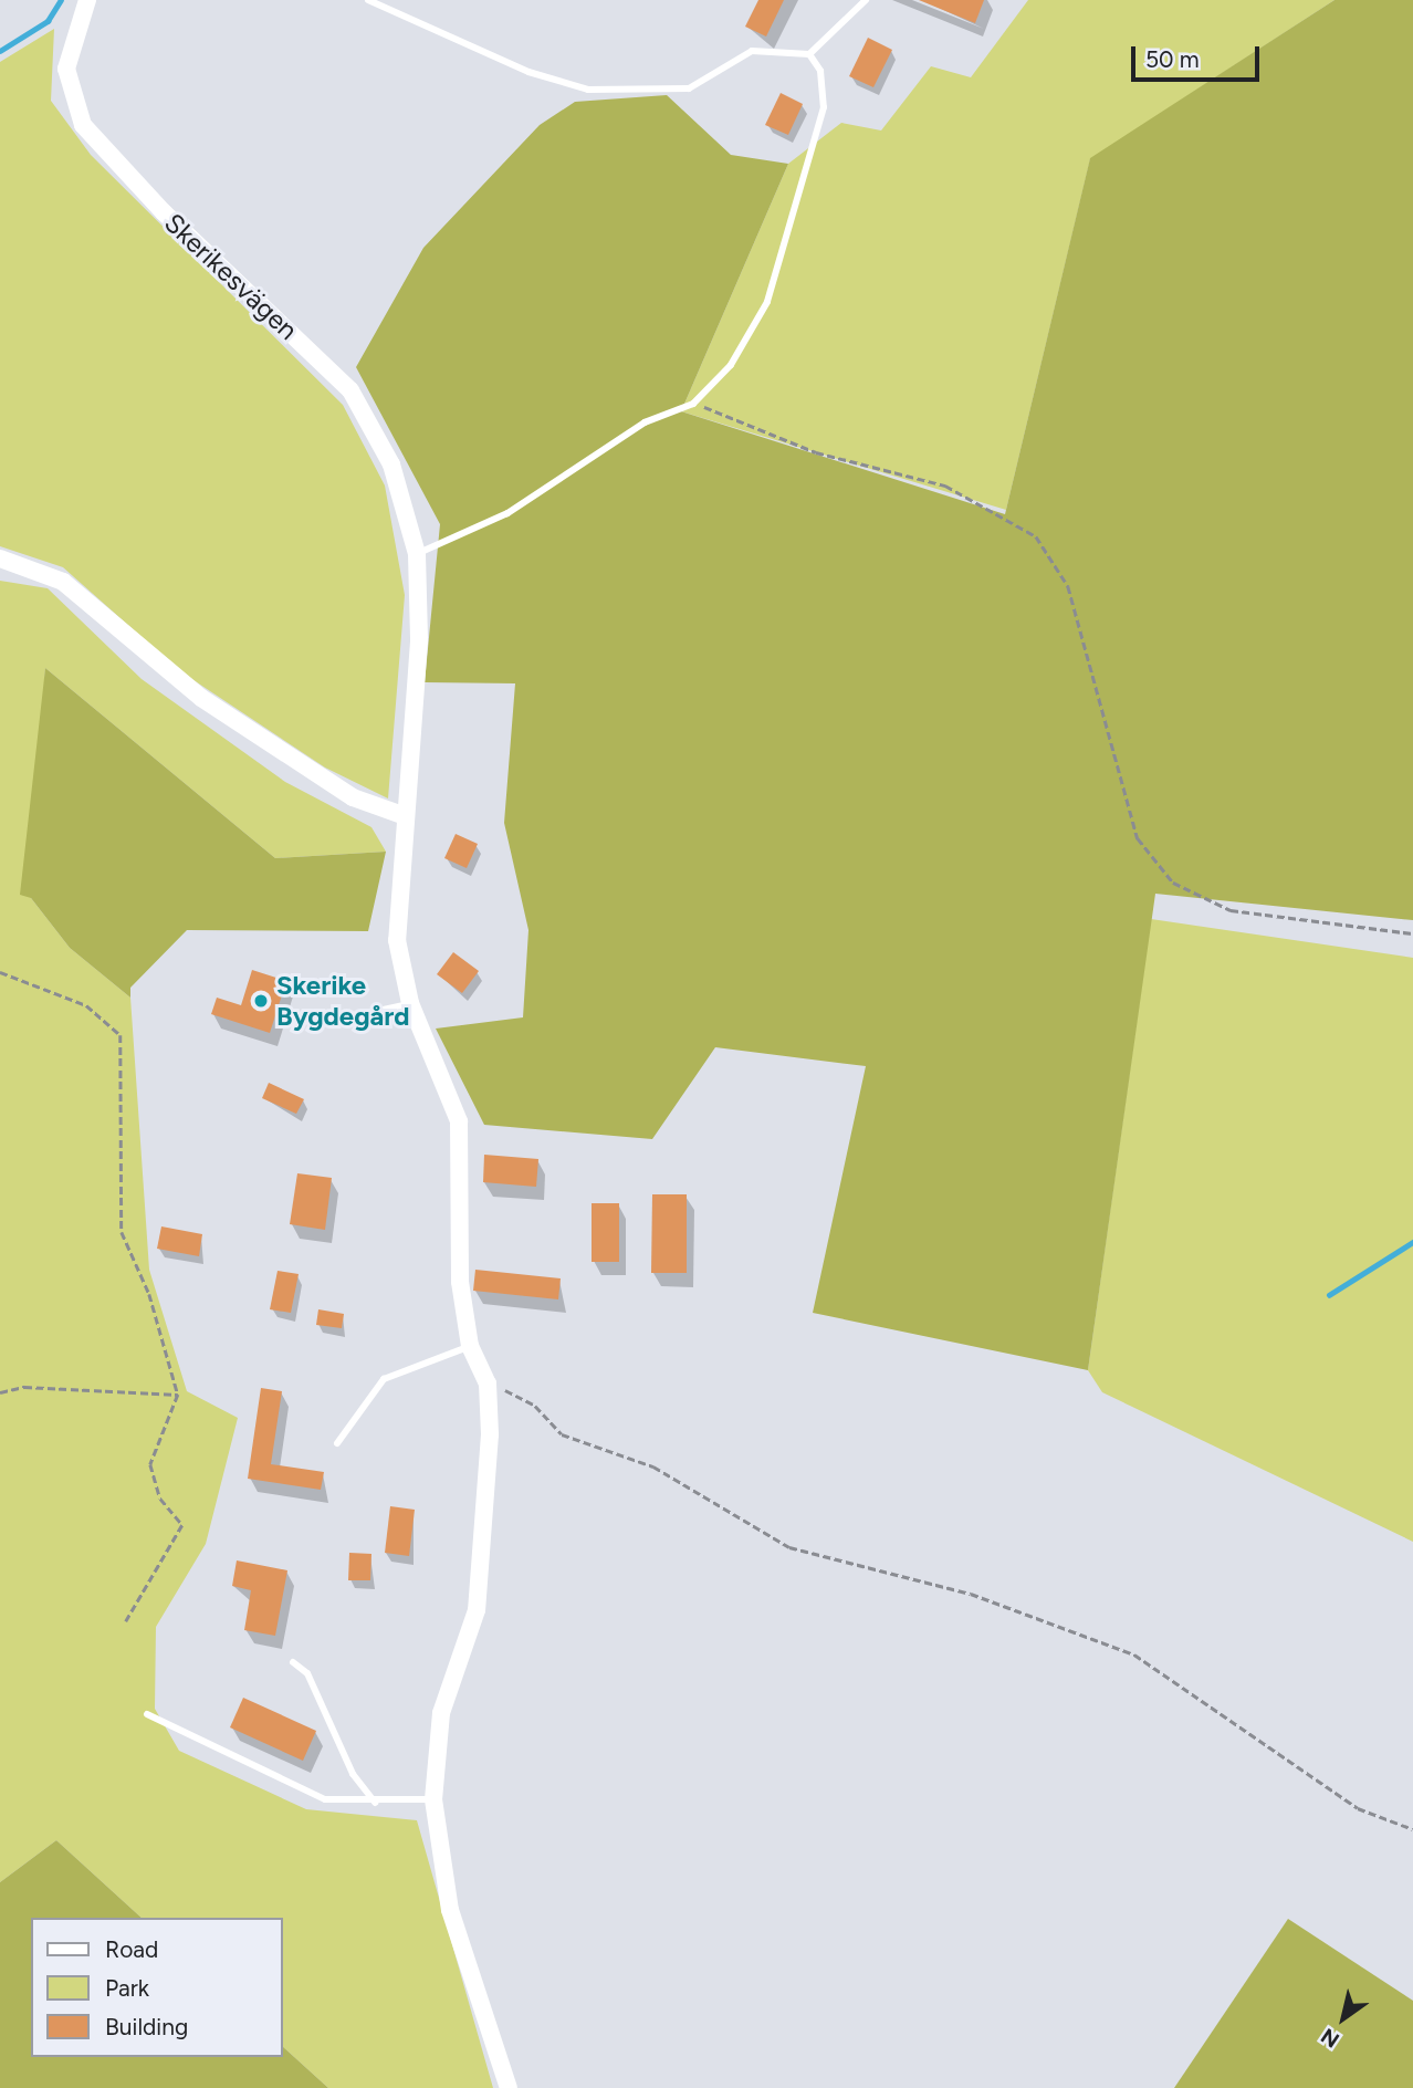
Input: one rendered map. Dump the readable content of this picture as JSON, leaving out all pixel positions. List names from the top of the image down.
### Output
{
  "streets": {
    "street": ["Skerikesvägen"]
  },
  "places": ["Skerike Bygdegård"],
  "legend": ["Road", "Park", "Building"],
  "scale_bar": "50 m",
  "north": "bottom left"
}
